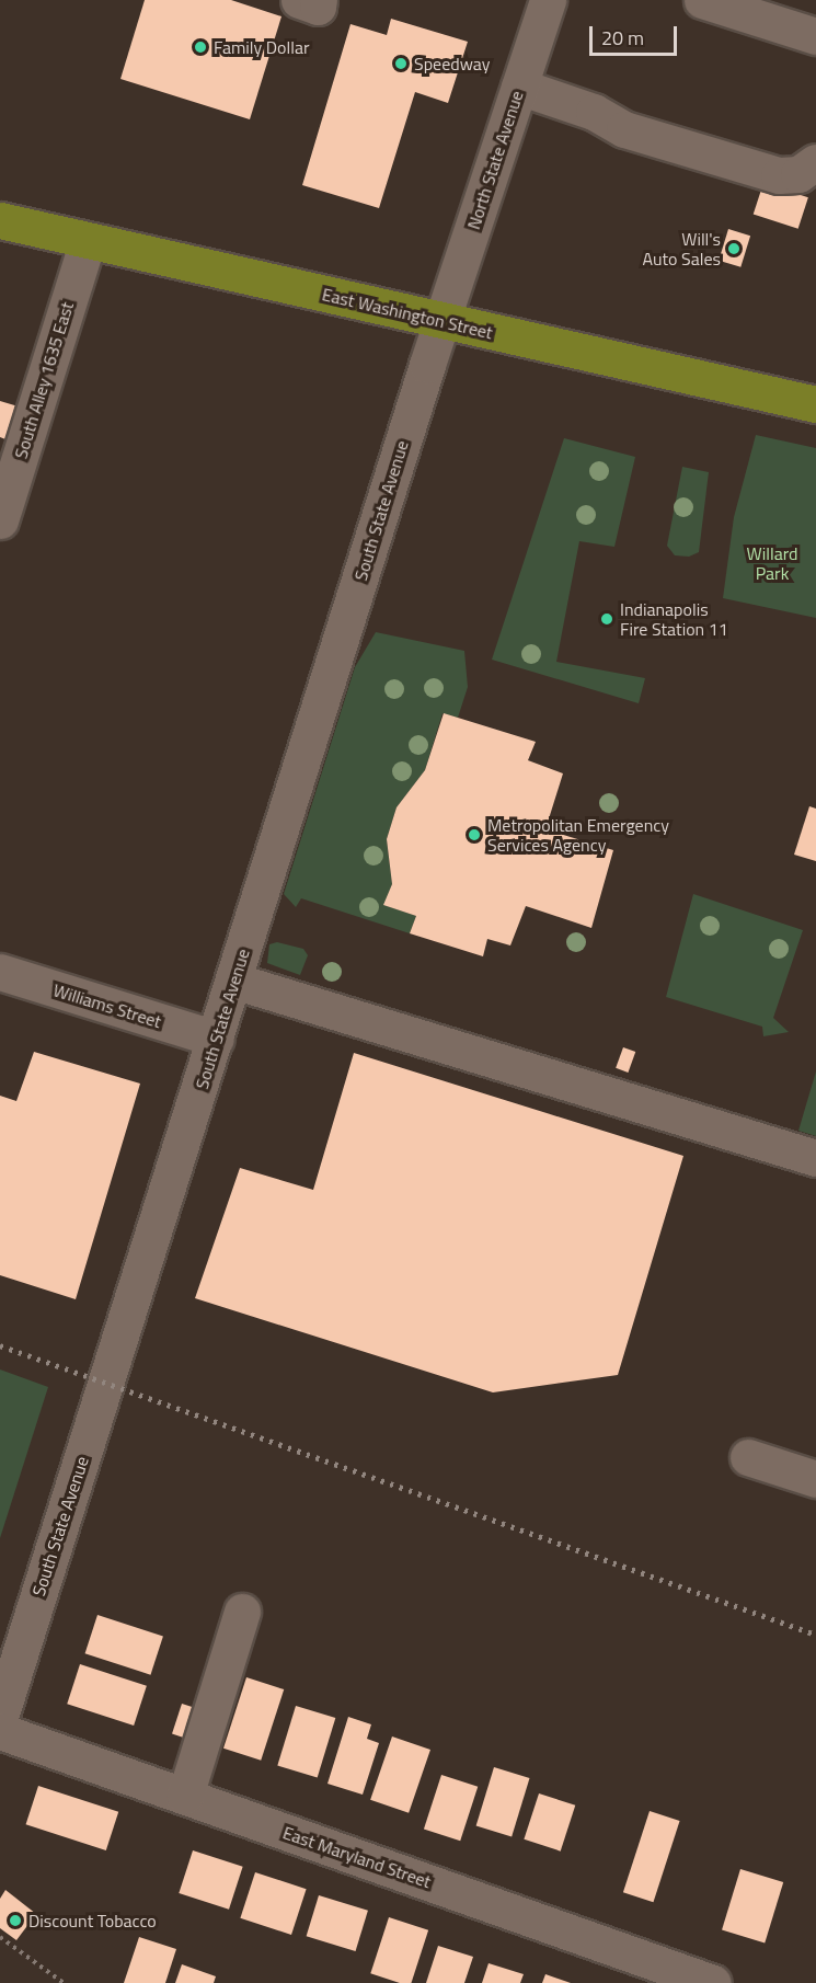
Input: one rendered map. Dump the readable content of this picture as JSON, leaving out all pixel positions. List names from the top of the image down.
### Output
{
  "streets": {
    "main road": ["East Washington Street"],
    "street": [
      "North State Avenue",
      "South Alley 1635 East",
      "South State Avenue",
      "Williams Street",
      "East Maryland Street"
    ]
  },
  "crossings": [
    ["North State Avenue", "East Washington Street"],
    ["North State Avenue", "South State Avenue"],
    ["East Washington Street", "South Alley 1635 East"],
    ["East Washington Street", "South State Avenue"],
    ["South State Avenue", "Williams Street"]
  ],
  "parks": ["Willard Park"],
  "places": [
    "Family Dollar",
    "Speedway",
    "Will's Auto Sales",
    "Indianapolis Fire Station 11",
    "Metropolitan Emergency Services Agency",
    "Discount Tobacco"
  ],
  "scale_bar": "20 m"
}
